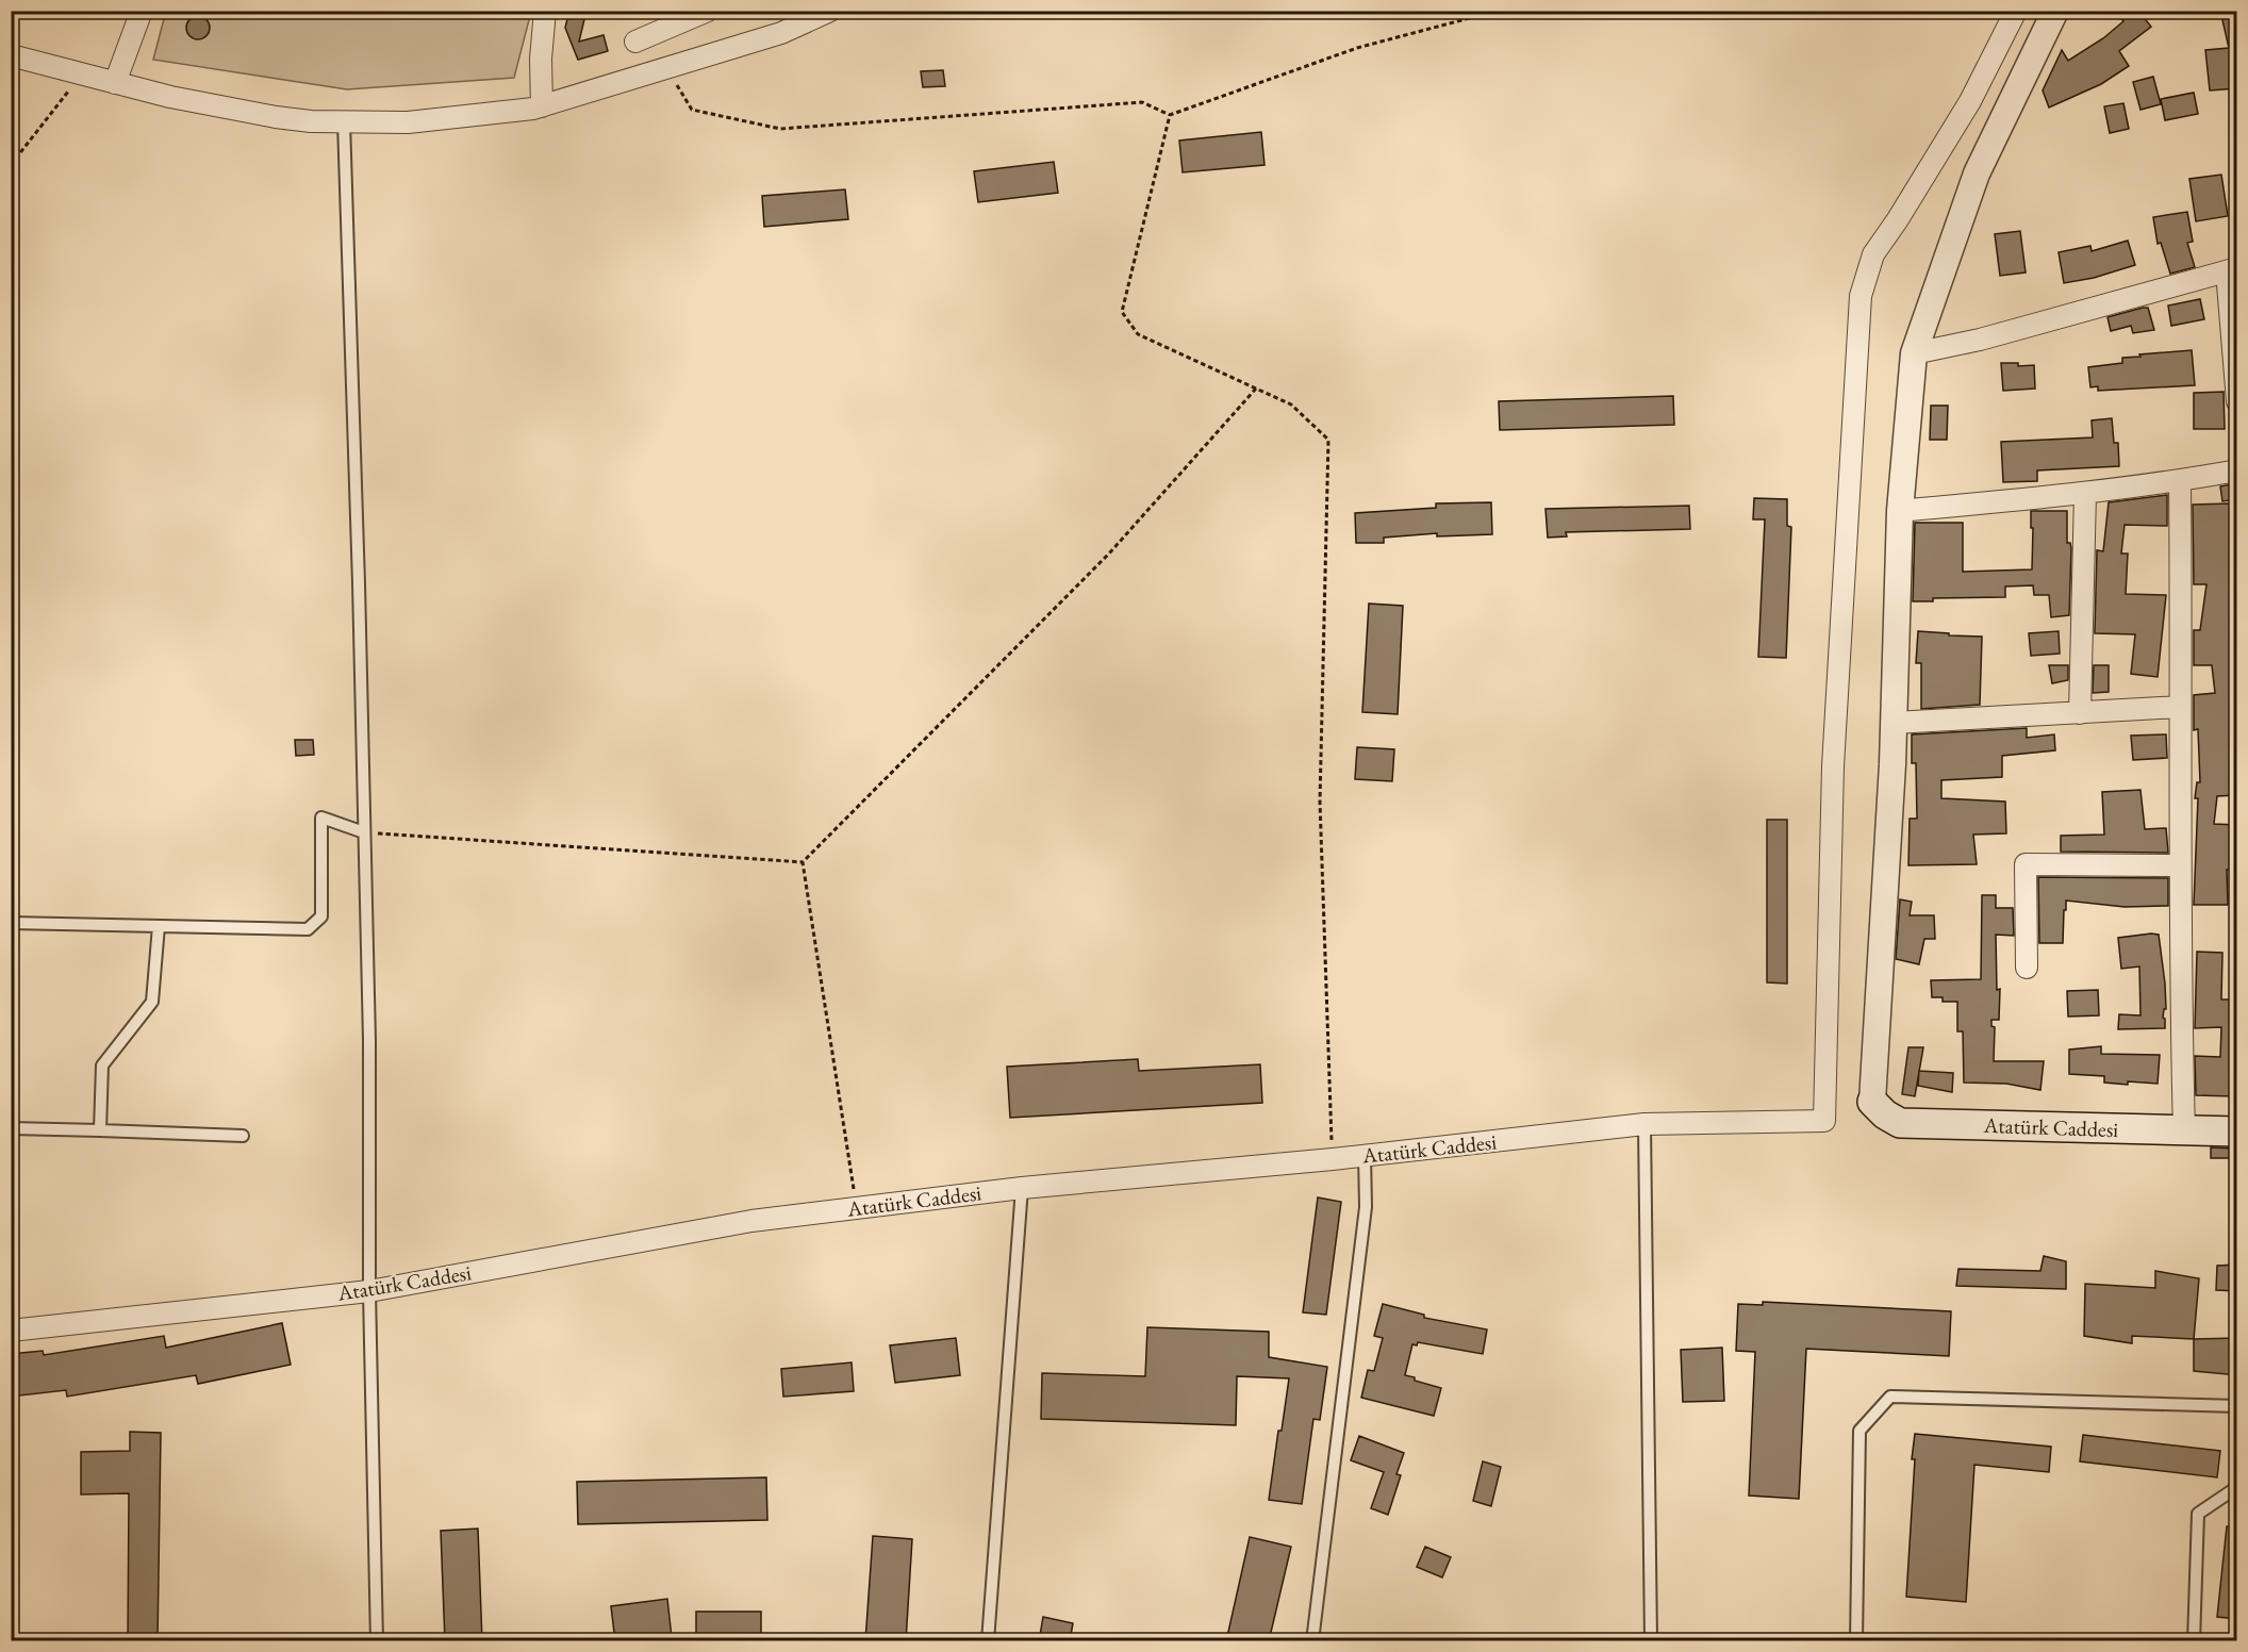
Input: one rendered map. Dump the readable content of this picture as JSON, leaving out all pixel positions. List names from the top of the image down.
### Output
{
  "streets": {
    "main road": ["Atatürk Caddesi"]
  }
}
